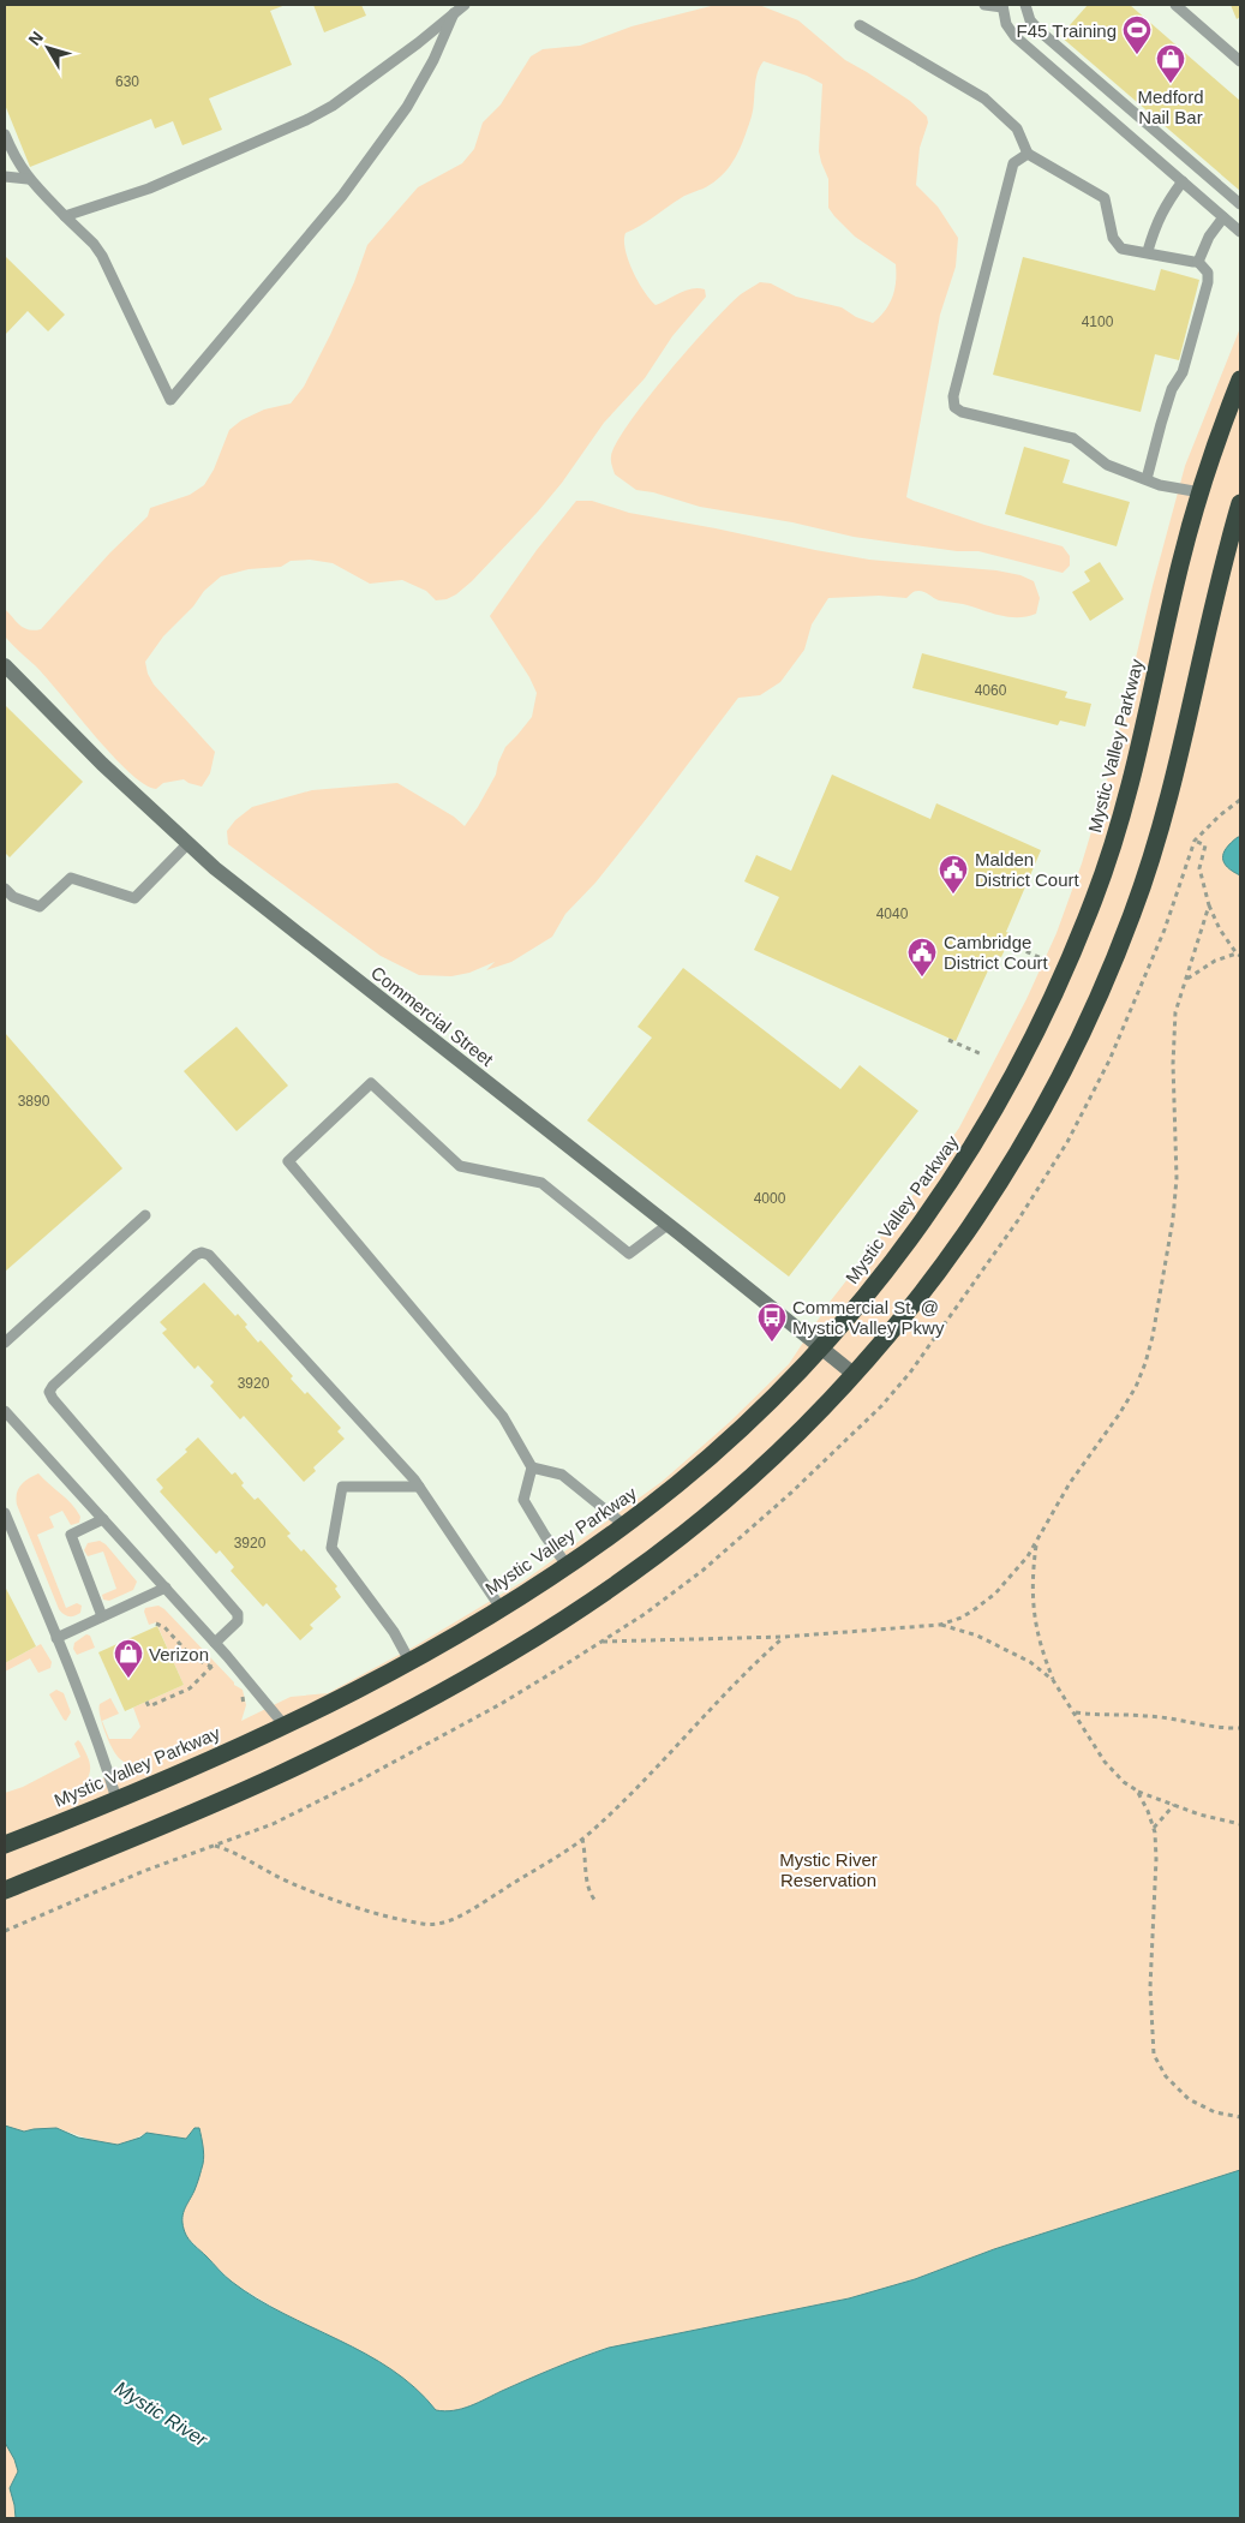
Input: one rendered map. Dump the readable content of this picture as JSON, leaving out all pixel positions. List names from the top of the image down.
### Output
{
  "streets": {
    "highway": ["Mystic Valley Parkway"],
    "street": ["Commercial Street"]
  },
  "crossings": [
    ["Mystic Valley Parkway", "Commercial Street"]
  ],
  "water": ["Mystic River"],
  "parks": ["Mystic River Reservation"],
  "places": {
    "sports": ["F45 Training"],
    "shop": ["Medford Nail Bar", "Verizon"],
    "public building": ["Malden District Court", "Cambridge District Court"],
    "bus stop": ["Commercial St. @ Mystic Valley Pkwy"]
  },
  "house_numbers": [
    "630",
    "4100",
    "4060",
    "4040",
    "3890",
    "4000",
    "3920",
    "3920"
  ],
  "north": "top left"
}
